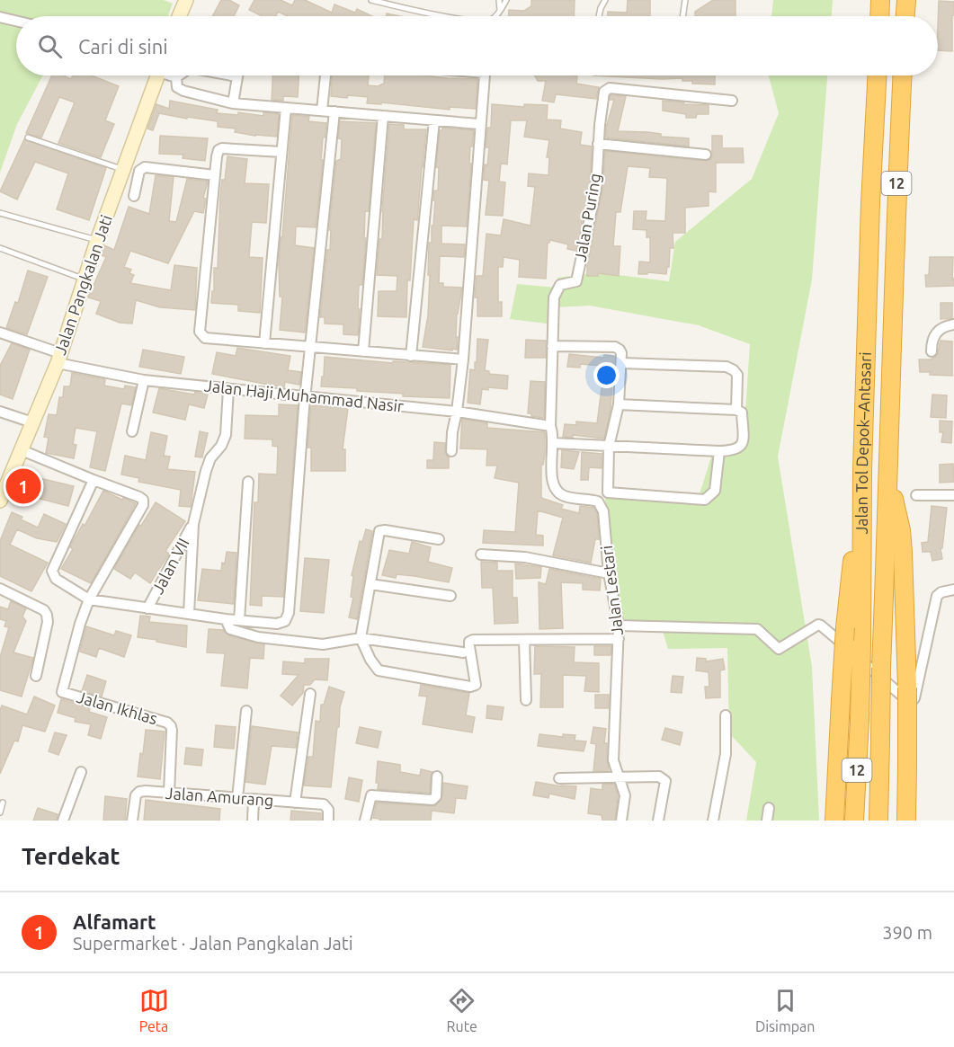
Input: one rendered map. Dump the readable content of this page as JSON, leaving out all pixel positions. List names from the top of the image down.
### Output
{
  "streets": {
    "highway": ["12", "Jalan Tol Depok–Antasari"],
    "main road": ["Jalan Pangkalan Jati"],
    "street": [
      "Jalan Puring",
      "Jalan Haji Muhammad Nasir",
      "Jalan VII",
      "Jalan Lestari",
      "Jalan Ikhlas",
      "Jalan Amurang"
    ]
  },
  "crossings": [
    ["Jalan Puring", "Jalan Haji Muhammad Nasir"],
    ["Jalan Puring", "Jalan Lestari"],
    ["Jalan Pangkalan Jati", "Jalan Haji Muhammad Nasir"],
    ["Jalan Haji Muhammad Nasir", "Jalan VII"],
    ["Jalan Haji Muhammad Nasir", "Jalan Lestari"],
    ["Jalan Ikhlas", "Jalan Amurang"]
  ],
  "page": {
    "search": "Cari di sini",
    "pins": "1",
    "heading": "Terdekat",
    "list": [
      {
        "mark": "1",
        "name": "Alfamart",
        "note": "Supermarket · Jalan Pangkalan Jati",
        "value": "390 m"
      }
    ],
    "nav": ["Peta", "Rute", "Disimpan"]
  }
}
